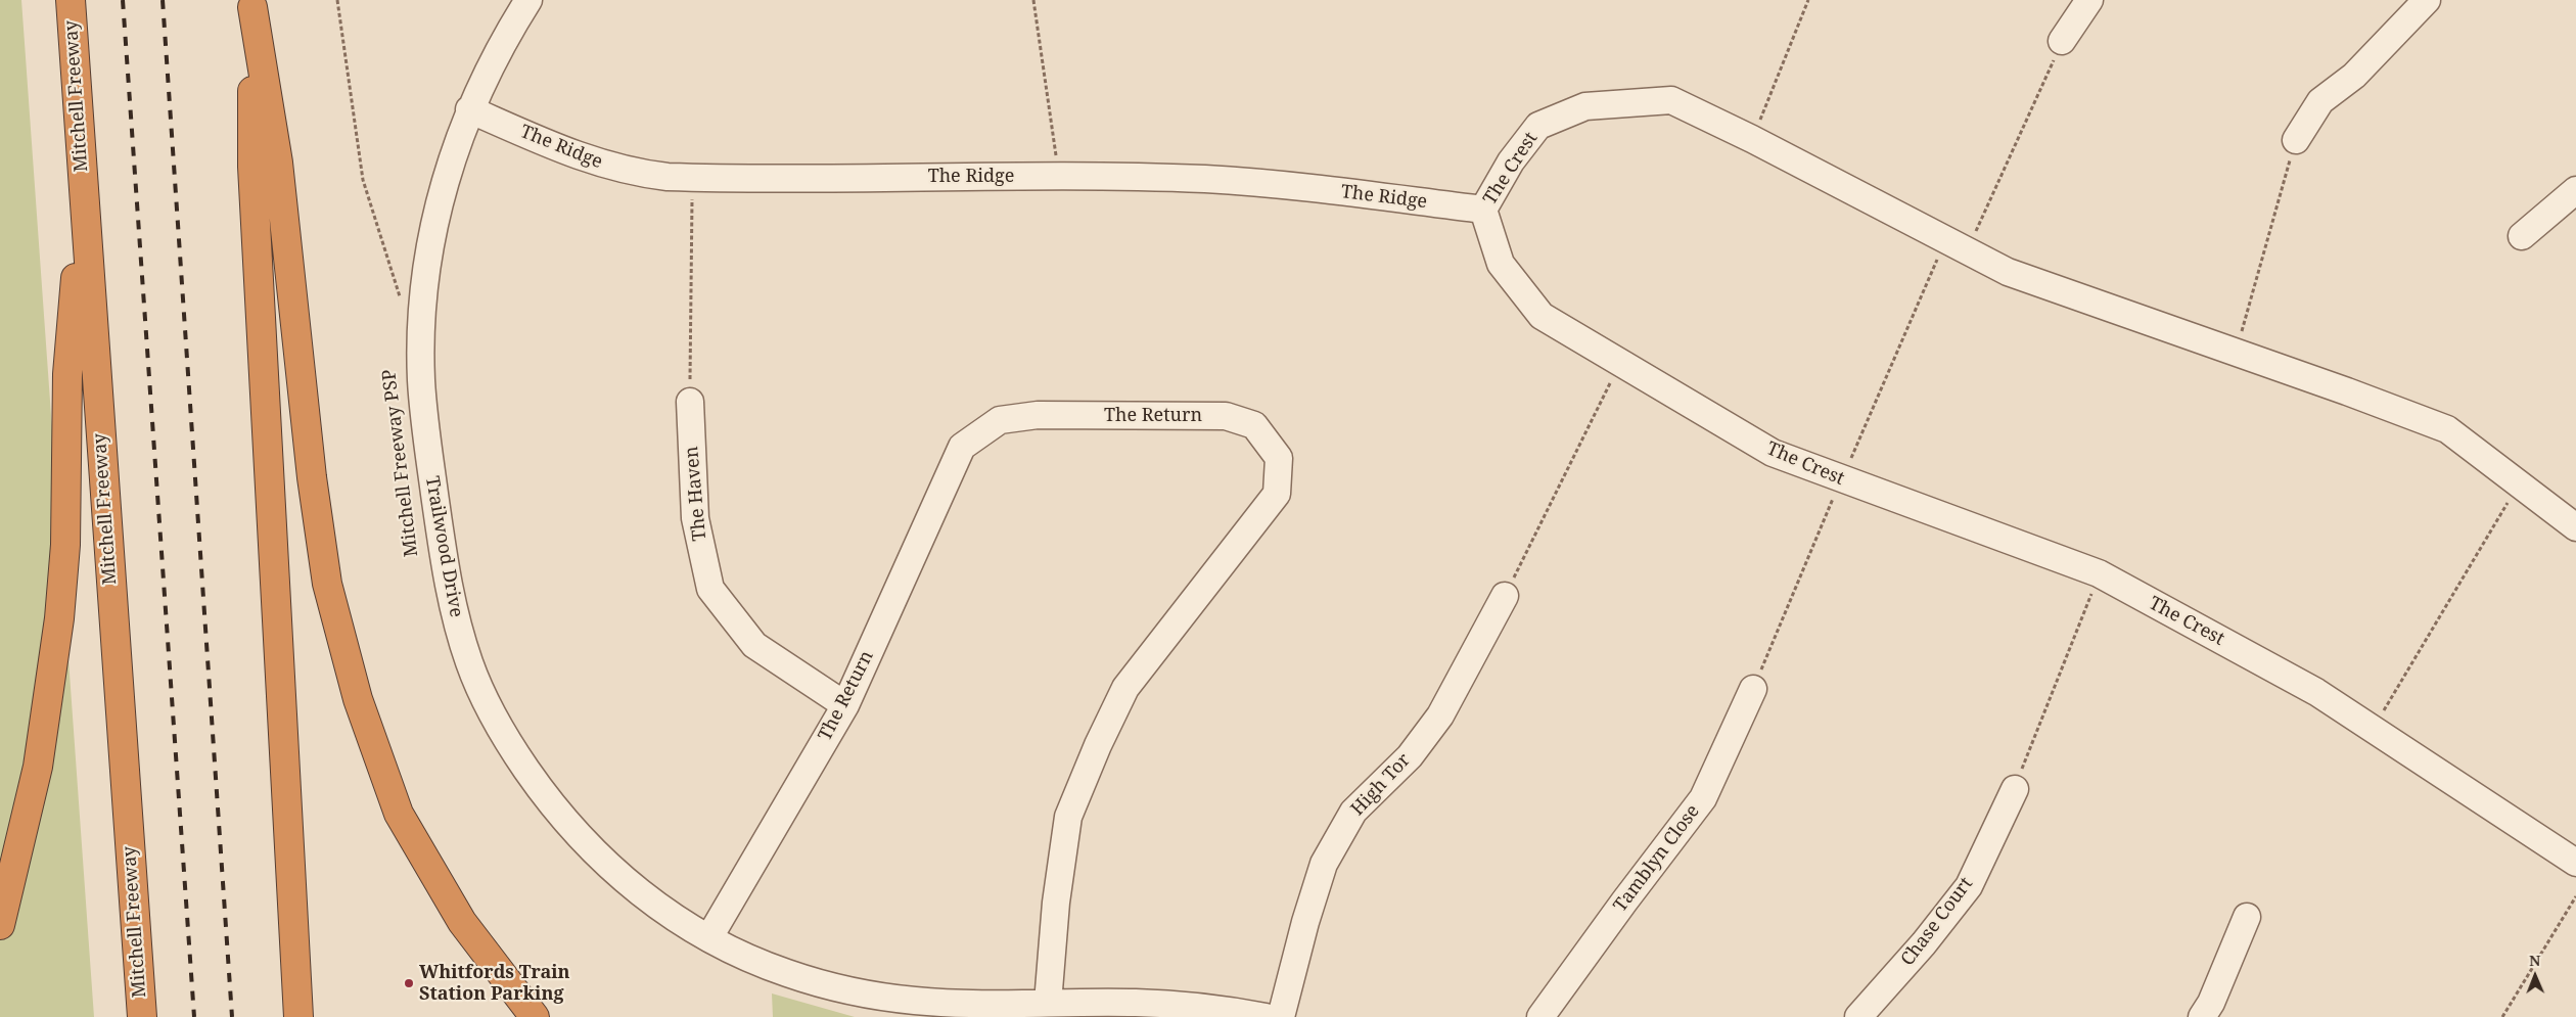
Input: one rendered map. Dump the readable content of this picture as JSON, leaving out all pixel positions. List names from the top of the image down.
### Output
{
  "streets": {
    "highway": ["Mitchell Freeway"],
    "street": [
      "The Ridge",
      "The Crest",
      "The Return",
      "The Haven",
      "Trailwood Drive",
      "High Tor",
      "Tamblyn Close",
      "Chase Court"
    ]
  },
  "crossings": [
    ["The Ridge", "The Crest"],
    ["The Ridge", "Trailwood Drive"],
    ["The Return", "The Haven"],
    ["The Return", "Trailwood Drive"]
  ],
  "places": ["Whitfords Train Station Parking"],
  "north": "top"
}
